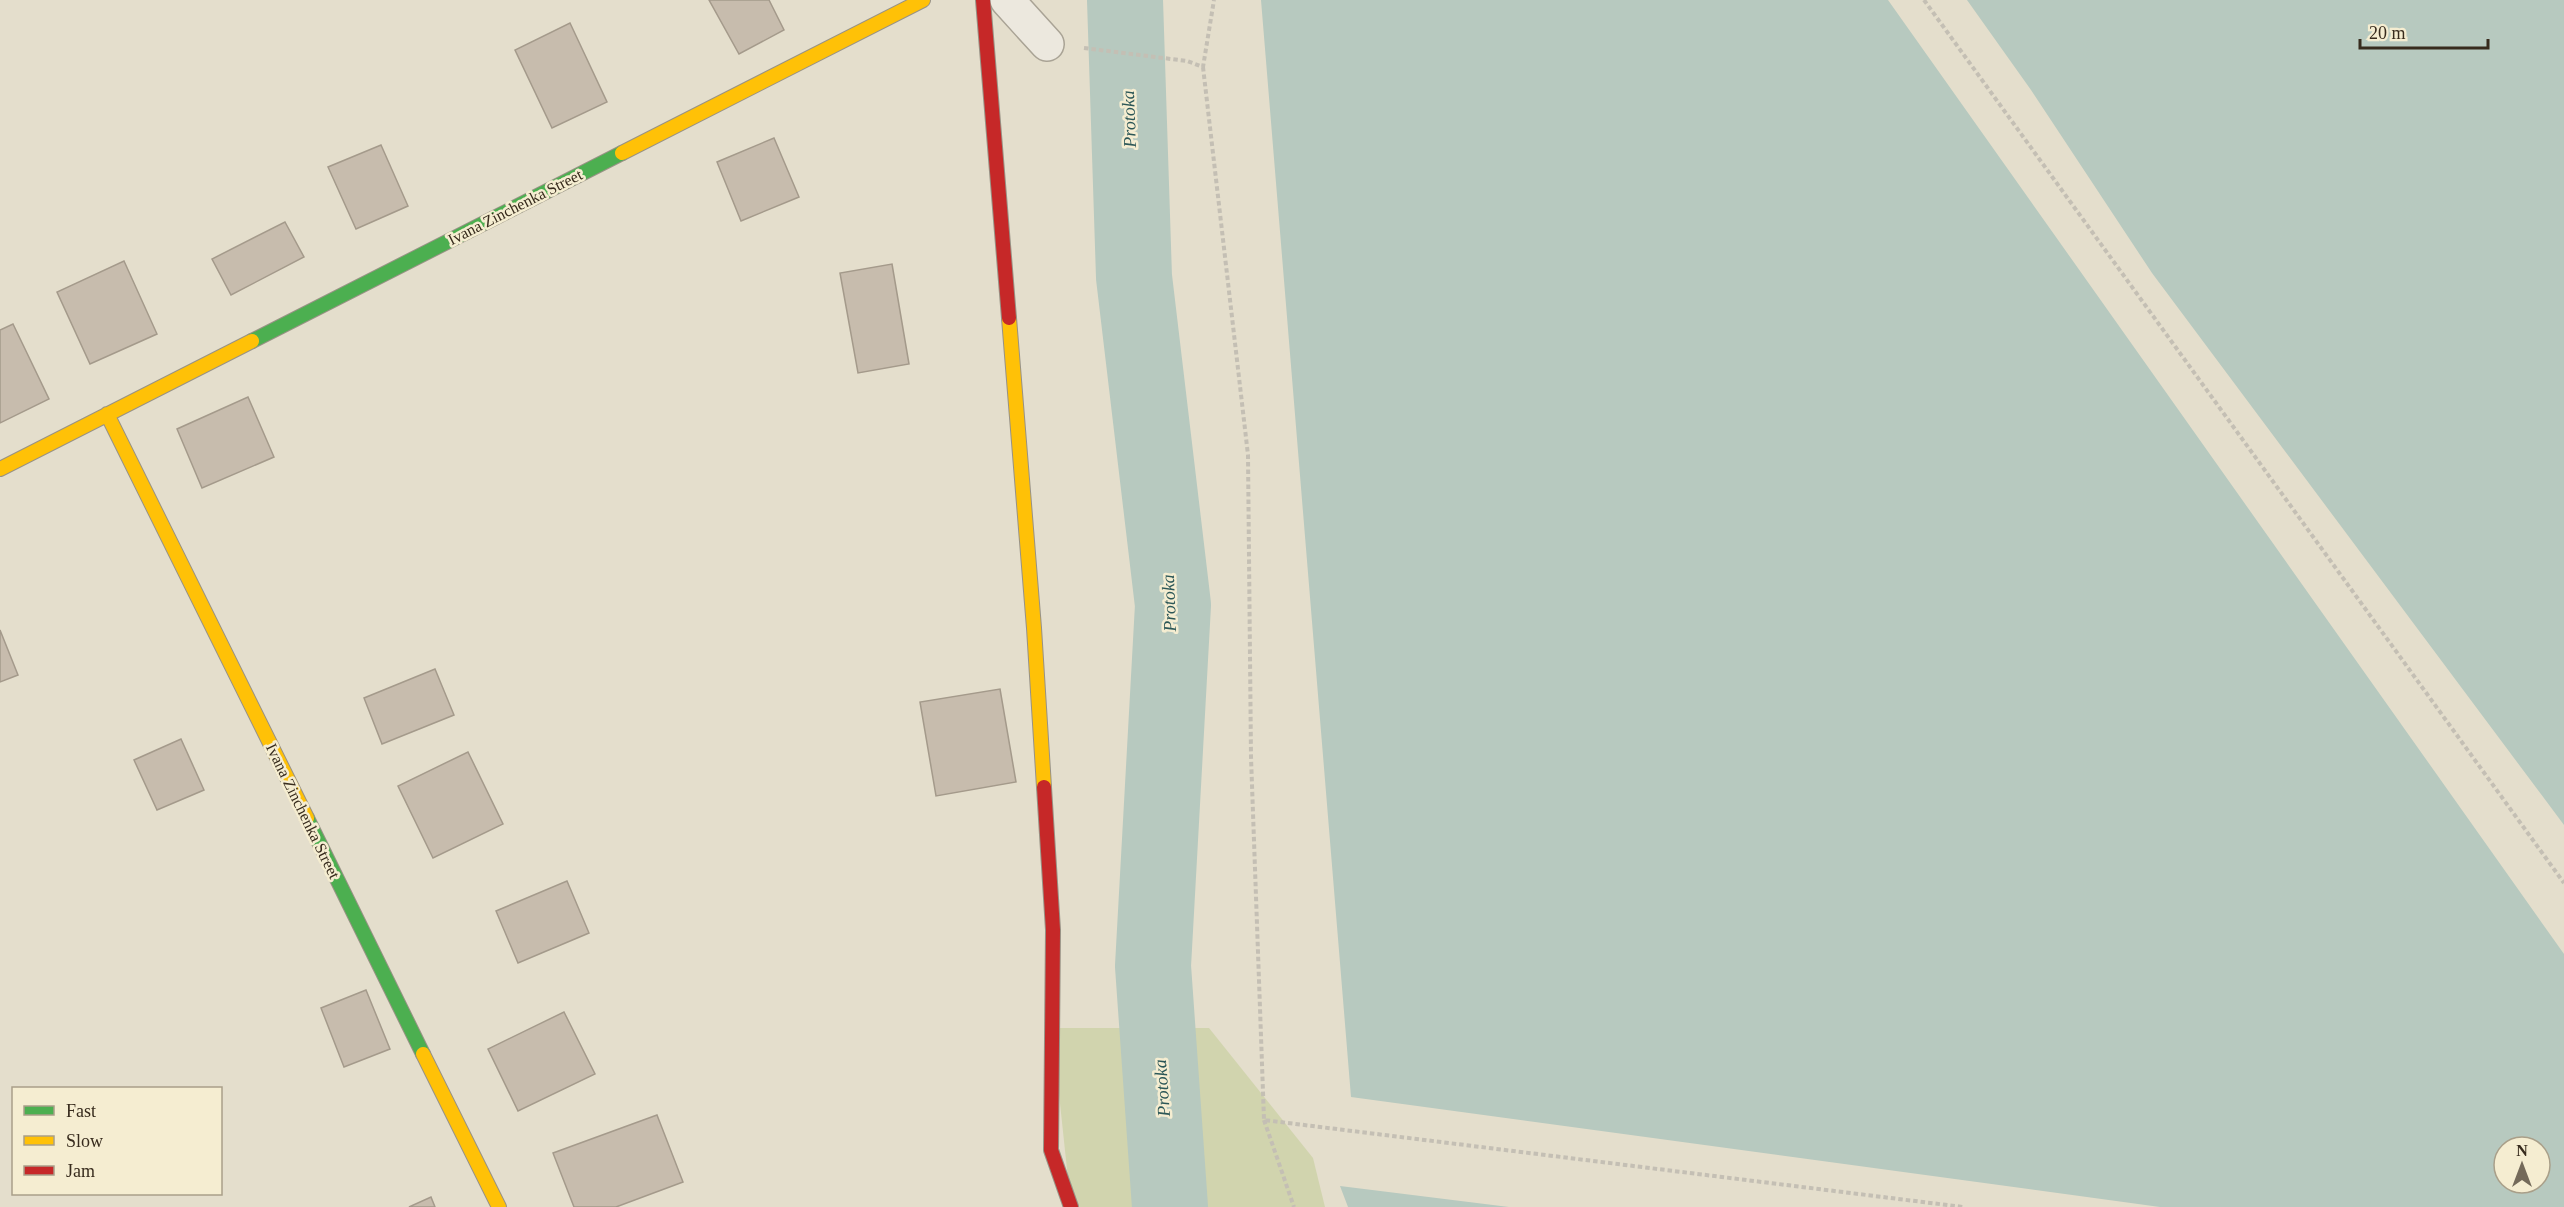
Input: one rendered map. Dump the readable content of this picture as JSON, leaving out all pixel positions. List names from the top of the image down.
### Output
{
  "streets": {
    "street": ["Ivana Zinchenka Street"]
  },
  "water": ["Protoka"],
  "legend": ["Fast", "Slow", "Jam"],
  "scale_bar": "20 m",
  "north": "top"
}
